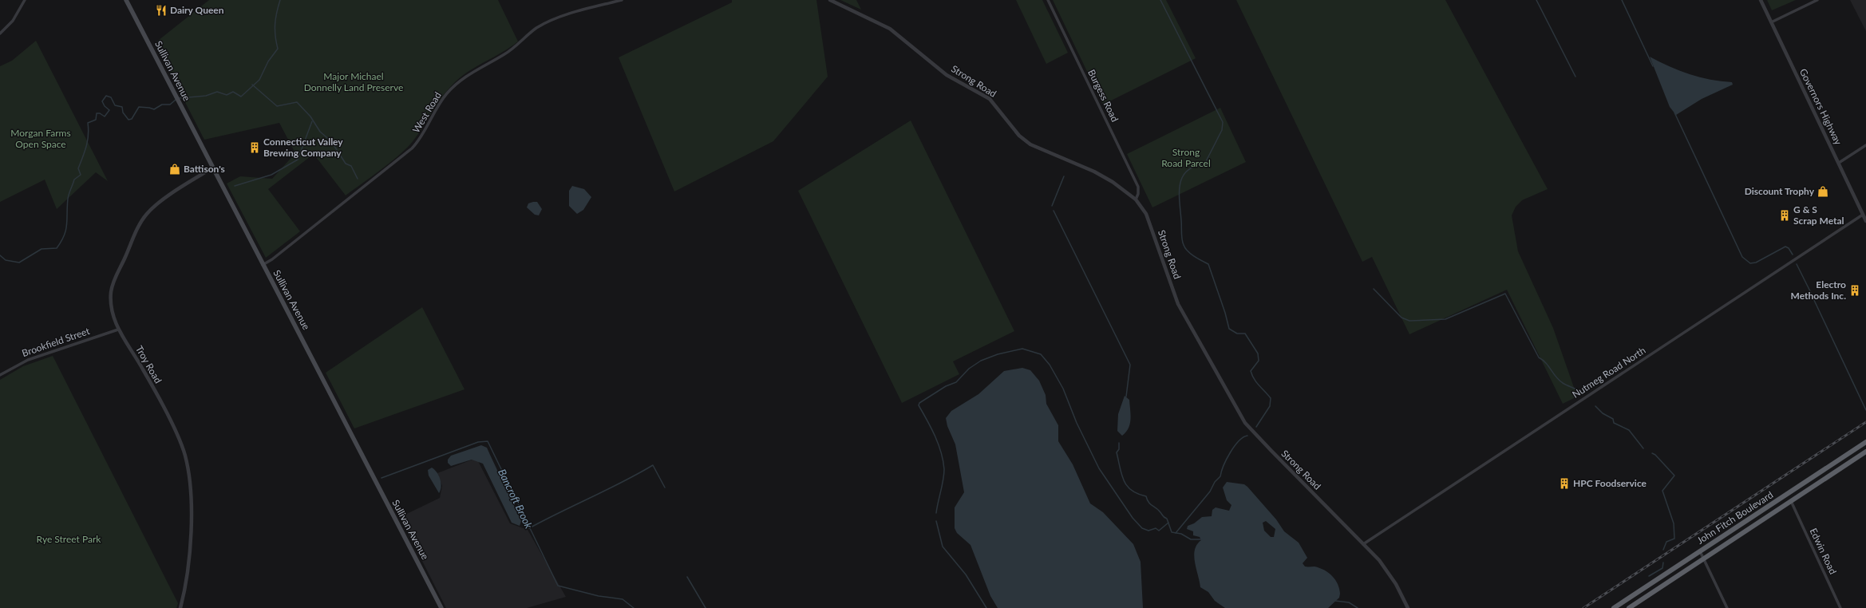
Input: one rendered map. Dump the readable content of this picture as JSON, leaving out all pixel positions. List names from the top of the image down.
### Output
{
  "streets": {
    "highway": ["John Fitch Boulevard"],
    "main road": ["Sullivan Avenue"],
    "street": [
      "Strong Road",
      "Burgess Road",
      "Governors Highway",
      "West Road",
      "Brookfield Street",
      "Troy Road",
      "Nutmeg Road North",
      "Edwin Road"
    ]
  },
  "crossings": [
    ["Sullivan Avenue", "West Road"],
    ["Sullivan Avenue", "Troy Road"],
    ["Strong Road", "Burgess Road"],
    ["Strong Road", "Nutmeg Road North"],
    ["Governors Highway", "Nutmeg Road North"],
    ["Brookfield Street", "Troy Road"],
    ["John Fitch Boulevard", "Edwin Road"]
  ],
  "water": ["Bancroft Brook"],
  "parks": [
    "Major Michael Donnelly Land Preserve",
    "Morgan Farms Open Space",
    "Strong Road Parcel",
    "Rye Street Park"
  ],
  "places": {
    "restaurant": ["Dairy Queen"],
    "building": [
      "Connecticut Valley Brewing Company",
      "G & S Scrap Metal",
      "Electro Methods Inc.",
      "HPC Foodservice"
    ],
    "shop": ["Battison's", "Discount Trophy"]
  }
}
